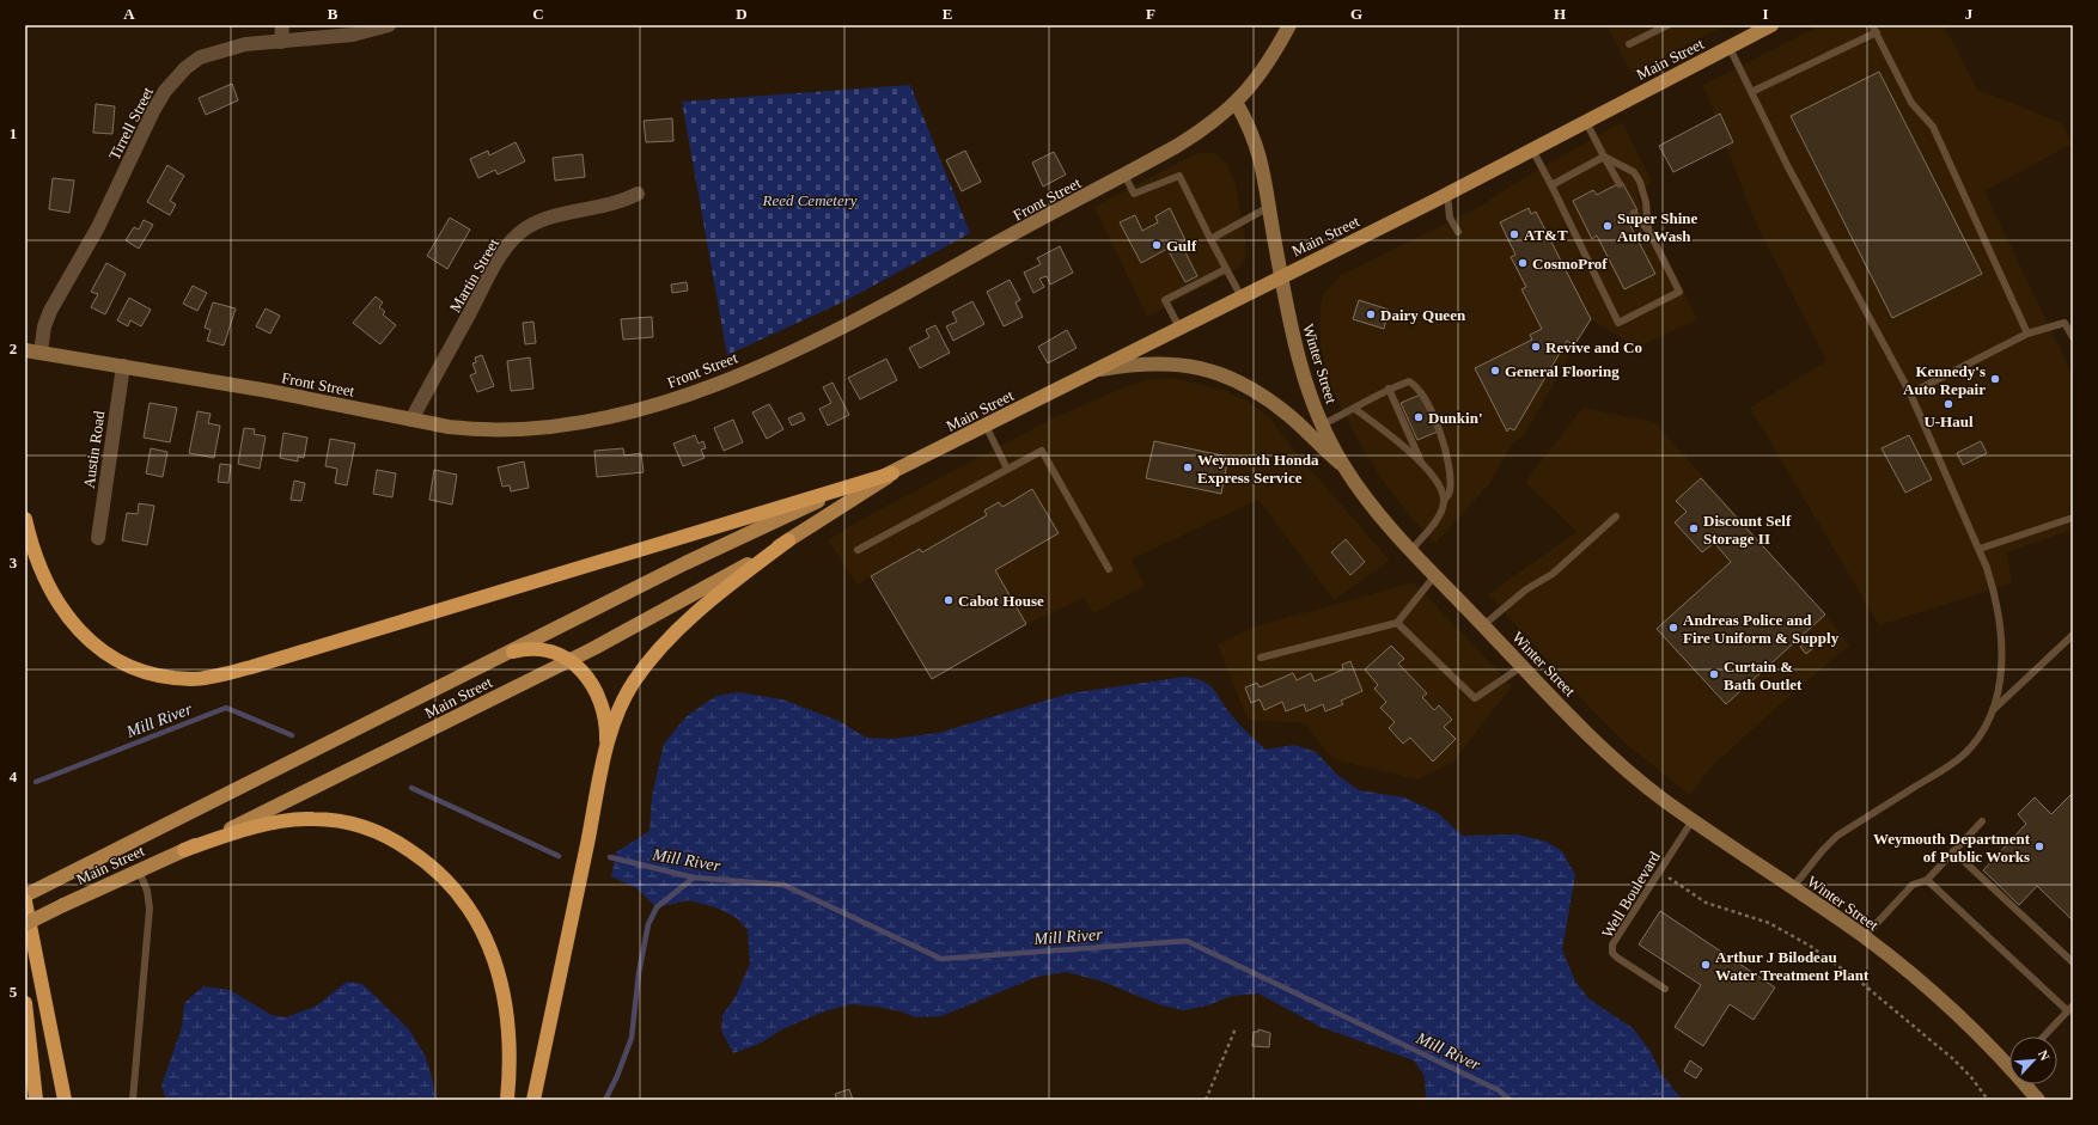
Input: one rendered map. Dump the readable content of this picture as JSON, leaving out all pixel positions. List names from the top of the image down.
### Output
{
  "streets": {
    "main road": ["Main Street"],
    "street": [
      "Tirrell Street",
      "Front Street",
      "Martin Street",
      "Winter Street",
      "Austin Road"
    ],
    "lane": ["Well Boulevard"]
  },
  "crossings": [
    ["Main Street", "Winter Street"],
    ["Tirrell Street", "Front Street"],
    ["Front Street", "Martin Street"],
    ["Front Street", "Winter Street"],
    ["Front Street", "Austin Road"],
    ["Winter Street", "Well Boulevard"]
  ],
  "water": ["Mill River"],
  "parks": ["Reed Cemetery"],
  "places": [
    "Super Shine Auto Wash",
    "AT&T",
    "Gulf",
    "CosmoProf",
    "Dairy Queen",
    "Revive and Co",
    "General Flooring",
    "Kennedy's Auto Repair",
    "U-Haul",
    "Dunkin'",
    "Weymouth Honda Express Service",
    "Discount Self Storage II",
    "Cabot House",
    "Andreas Police and Fire Uniform & Supply",
    "Curtain & Bath Outlet",
    "Weymouth Department of Public Works",
    "Arthur J Bilodeau Water Treatment Plant"
  ],
  "north": "top right",
  "grid": {
    "columns": [
      "A",
      "B",
      "C",
      "D",
      "E",
      "F",
      "G",
      "H",
      "I",
      "J"
    ],
    "rows": [
      "1",
      "2",
      "3",
      "4",
      "5"
    ]
  }
}
